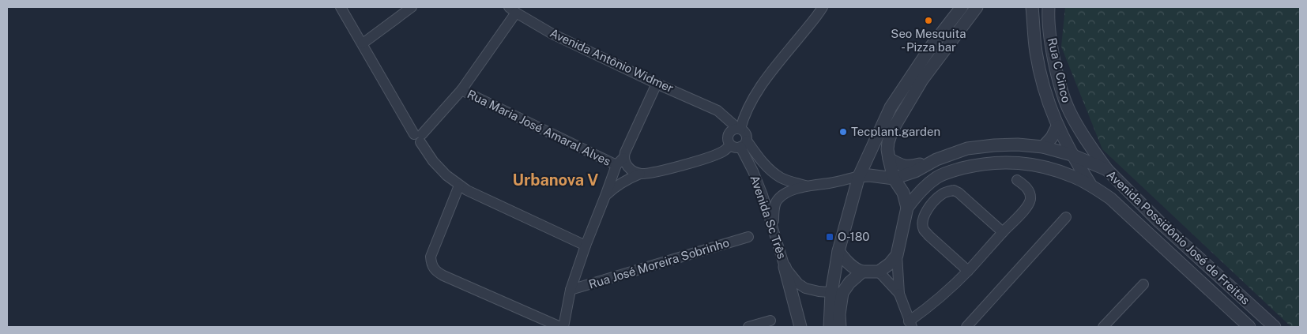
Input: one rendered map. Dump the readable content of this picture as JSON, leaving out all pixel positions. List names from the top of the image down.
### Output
{
  "streets": {
    "street": [
      "Avenida Antônio Widmer",
      "Rua C Cinco",
      "Rua Maria José Amaral Alves",
      "Avenida Sc Três",
      "Avenida Possidônio José de Freitas",
      "Rua José Moreira Sobrinho"
    ]
  },
  "crossings": [
    ["Rua C Cinco", "Avenida Possidônio José de Freitas"]
  ],
  "districts": ["Urbanova V"],
  "places": {
    "other": ["Seo Mesquita - Pizza bar", "Tecplant.garden"],
    "transit": ["O-180"]
  }
}
